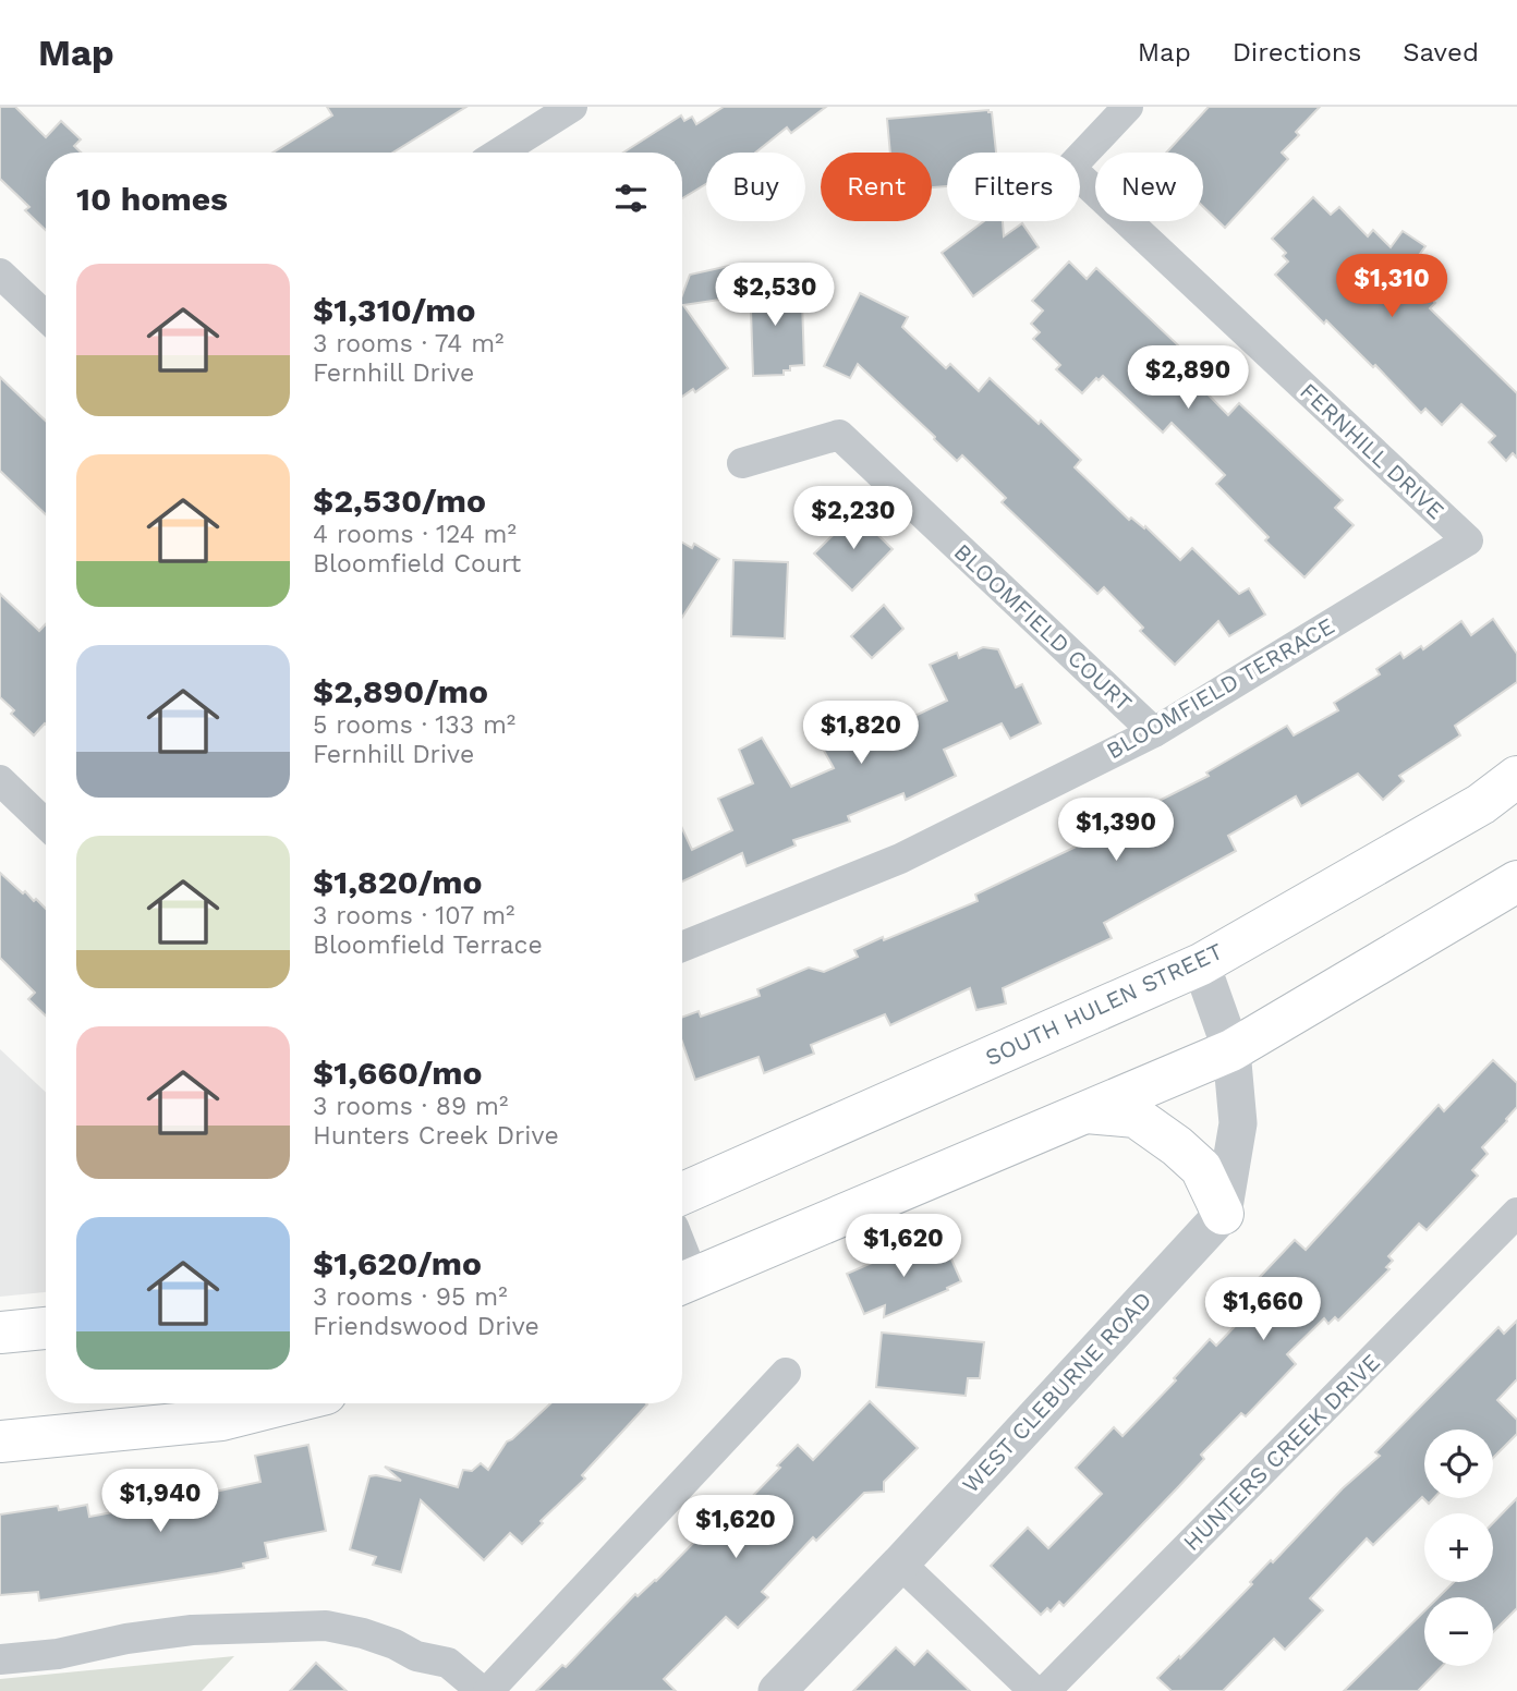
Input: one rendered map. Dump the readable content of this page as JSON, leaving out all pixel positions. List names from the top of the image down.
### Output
{
  "streets": {
    "main road": ["SOUTH HULEN STREET"],
    "street": [
      "FERNHILL DRIVE",
      "BLOOMFIELD COURT",
      "BLOOMFIELD TERRACE",
      "WEST CLEBURNE ROAD",
      "HUNTERS CREEK DRIVE"
    ]
  },
  "crossings": [
    ["FERNHILL DRIVE", "BLOOMFIELD TERRACE"],
    ["BLOOMFIELD COURT", "BLOOMFIELD TERRACE"]
  ],
  "page": {
    "header": "Map",
    "nav": ["Map", "Directions", "Saved"],
    "chip": [
      "Buy",
      "Rent",
      "Filters",
      "New"
    ],
    "heading": "10 homes",
    "list": [
      {
        "name": "$1,310/mo",
        "note": "3 rooms · 74 m² · Fernhill Drive"
      },
      {
        "name": "$2,530/mo",
        "note": "4 rooms · 124 m² · Bloomfield Court"
      },
      {
        "name": "$2,890/mo",
        "note": "5 rooms · 133 m² · Fernhill Drive"
      },
      {
        "name": "$1,820/mo",
        "note": "3 rooms · 107 m² · Bloomfield Terrace"
      },
      {
        "name": "$1,660/mo",
        "note": "3 rooms · 89 m² · Hunters Creek Drive"
      },
      {
        "name": "$1,620/mo",
        "note": "3 rooms · 95 m² · Friendswood Drive"
      }
    ],
    "price": [
      "$1,310",
      "$2,530",
      "$2,890",
      "$2,230",
      "$1,820",
      "$1,390",
      "$1,620",
      "$1,660",
      "$1,940",
      "$1,620"
    ],
    "map_buttons": ["+", "−"]
  }
}
